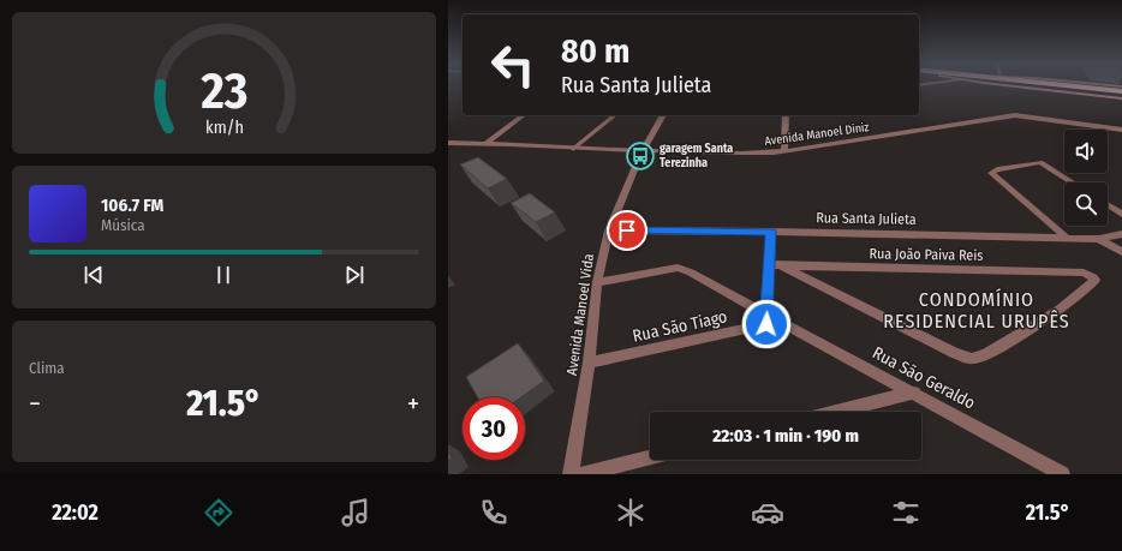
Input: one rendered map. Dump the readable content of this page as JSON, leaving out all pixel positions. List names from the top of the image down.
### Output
{
  "streets": {
    "street": [
      "Avenida Manoel Diniz",
      "Rua Santa Julieta",
      "Rua João Paiva Reis",
      "Avenida Manoel Vida",
      "Rua São Tiago",
      "Rua São Geraldo"
    ]
  },
  "crossings": [
    ["Avenida Manoel Diniz", "Avenida Manoel Vida"],
    ["Rua Santa Julieta", "Avenida Manoel Vida"],
    ["Avenida Manoel Vida", "Rua São Tiago"],
    ["Avenida Manoel Vida", "Rua São Geraldo"],
    ["Rua São Tiago", "Rua São Geraldo"]
  ],
  "districts": ["CONDOMÍNIO RESIDENCIAL URUPÊS"],
  "places": {
    "bus stop": ["garagem Santa Terezinha"]
  },
  "page": {
    "turn": ["80 m", "Rua Santa Julieta"],
    "song": ["106.7 FM", "Música"],
    "tile": "Clima",
    "heat": ["−", "21.5°", "+"],
    "limit": "30",
    "trip": "22:03 · 1 min · 190 m",
    "tabs": ["22:02", "21.5°"],
    "gauge": ["23", "km/h"]
  }
}
